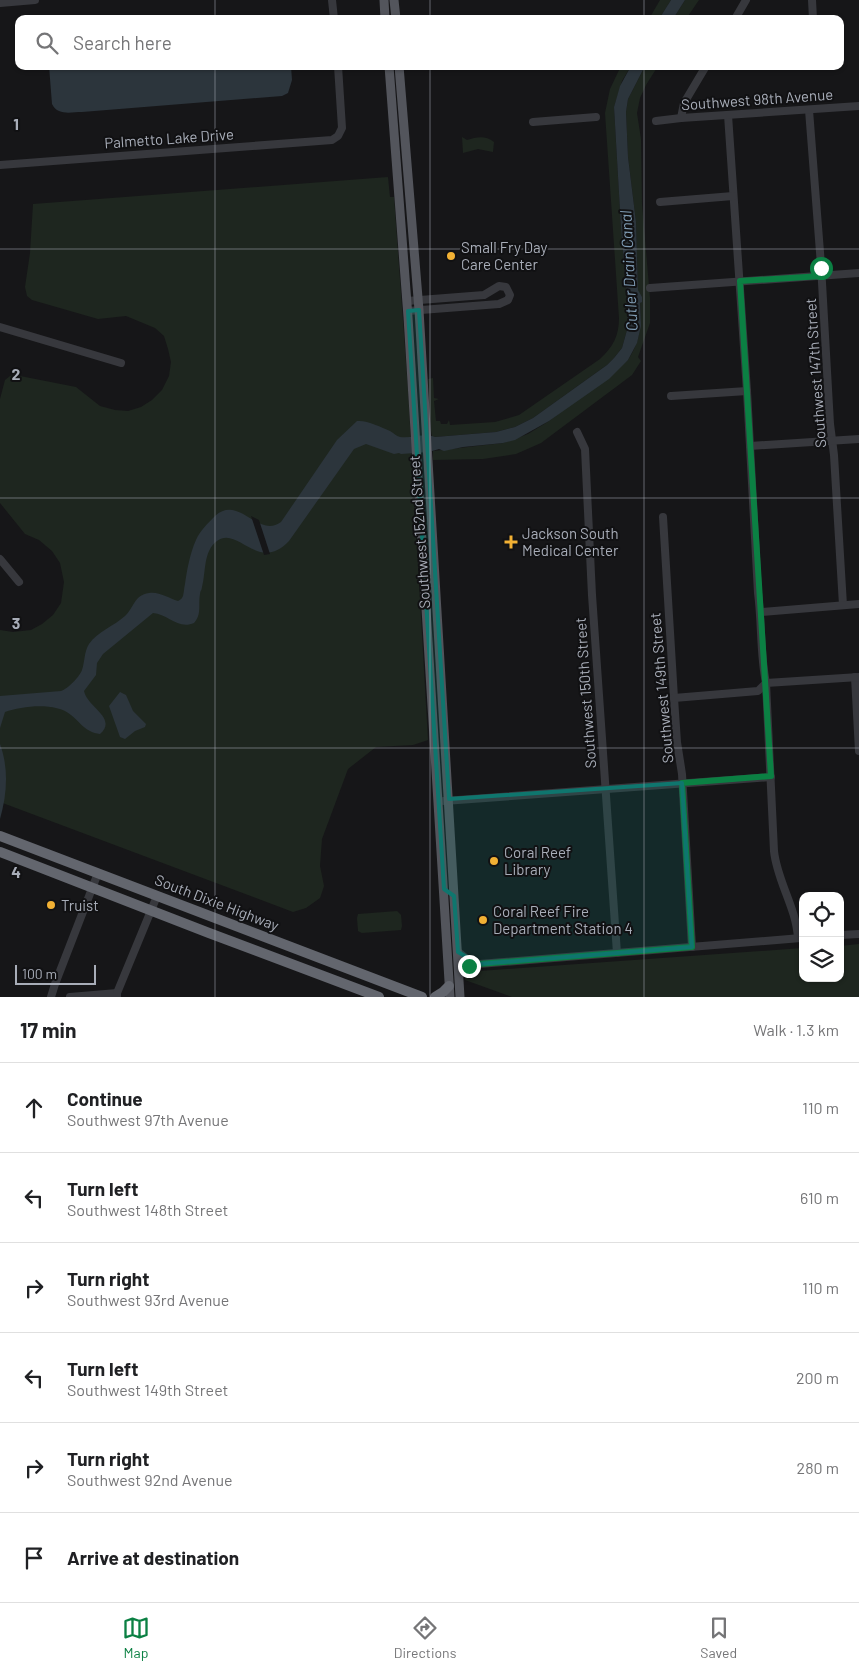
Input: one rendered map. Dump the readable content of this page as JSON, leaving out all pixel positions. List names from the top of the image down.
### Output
{
  "streets": {
    "highway": ["South Dixie Highway"],
    "main road": ["Southwest 152nd Street"],
    "street": [
      "Southwest 98th Avenue",
      "Palmetto Lake Drive",
      "Southwest 147th Street",
      "Southwest 149th Street",
      "Southwest 150th Street"
    ]
  },
  "crossings": [
    ["Southwest 98th Avenue", "Southwest 147th Street"]
  ],
  "water": ["Cutler Drain Canal"],
  "places": {
    "other": [
      "Small Fry Day Care Center",
      "Coral Reef Library",
      "Truist",
      "Coral Reef Fire Department Station 4"
    ],
    "health": ["Jackson South Medical Center"]
  },
  "scale_bar": "100 m",
  "page": {
    "search": "Search here",
    "scale": "100 m",
    "heading": ["17 min", "Walk · 1.3 km"],
    "list": [
      ["Continue", "Southwest 97th Avenue", "110 m"],
      ["Turn left", "Southwest 148th Street", "610 m"],
      ["Turn right", "Southwest 93rd Avenue", "110 m"],
      ["Turn left", "Southwest 149th Street", "200 m"],
      ["Turn right", "Southwest 92nd Avenue", "280 m"],
      "Arrive at destination"
    ],
    "nav": ["Map", "Directions", "Saved"]
  },
  "grid": {
    "rows": [
      "1",
      "2",
      "3",
      "4"
    ]
  }
}
